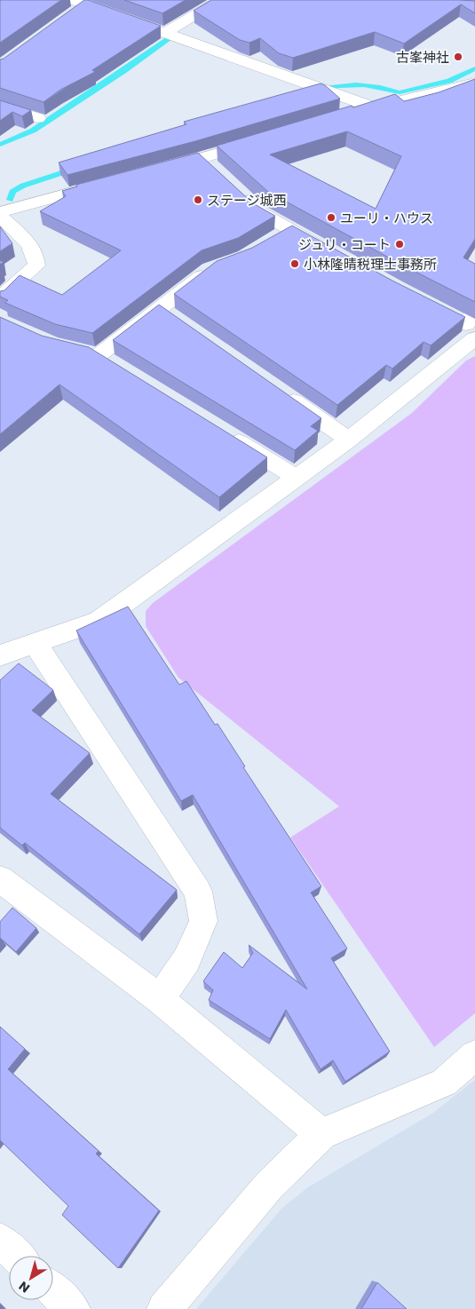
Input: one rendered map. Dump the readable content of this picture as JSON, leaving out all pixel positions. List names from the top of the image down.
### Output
{
  "places": [
    "古峯神社",
    "ステージ城西",
    "ユーリ・ハウス",
    "ジュリ・コート",
    "小林隆晴税理士事務所"
  ],
  "north": "bottom left"
}
